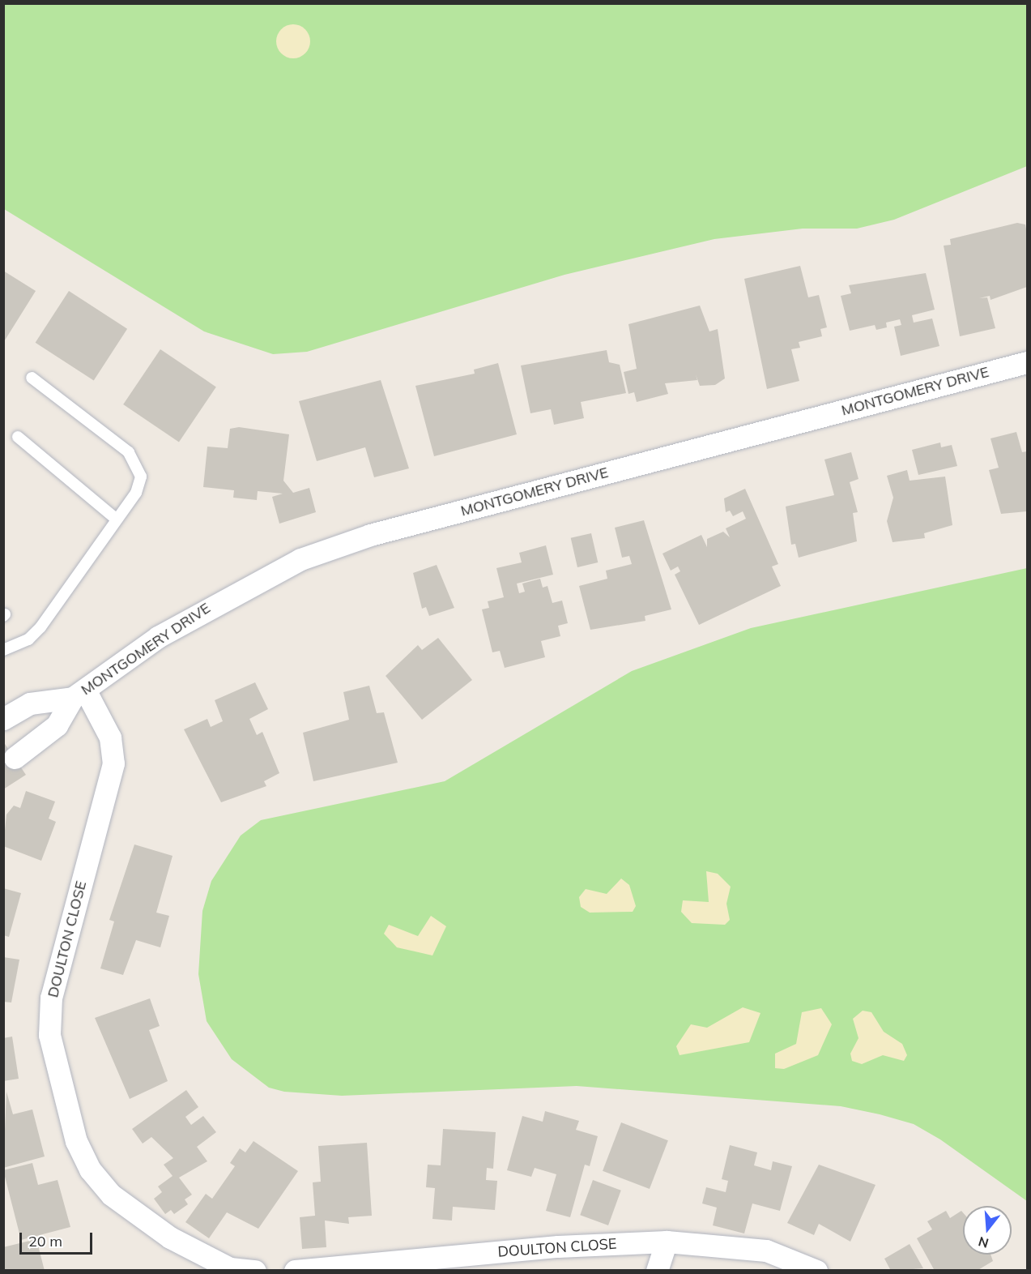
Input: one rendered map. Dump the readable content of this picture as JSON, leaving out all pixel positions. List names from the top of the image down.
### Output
{
  "streets": {
    "street": ["MONTGOMERY DRIVE", "DOULTON CLOSE"]
  },
  "crossings": [
    ["MONTGOMERY DRIVE", "DOULTON CLOSE"]
  ],
  "scale_bar": "20 m",
  "north": "bottom"
}
